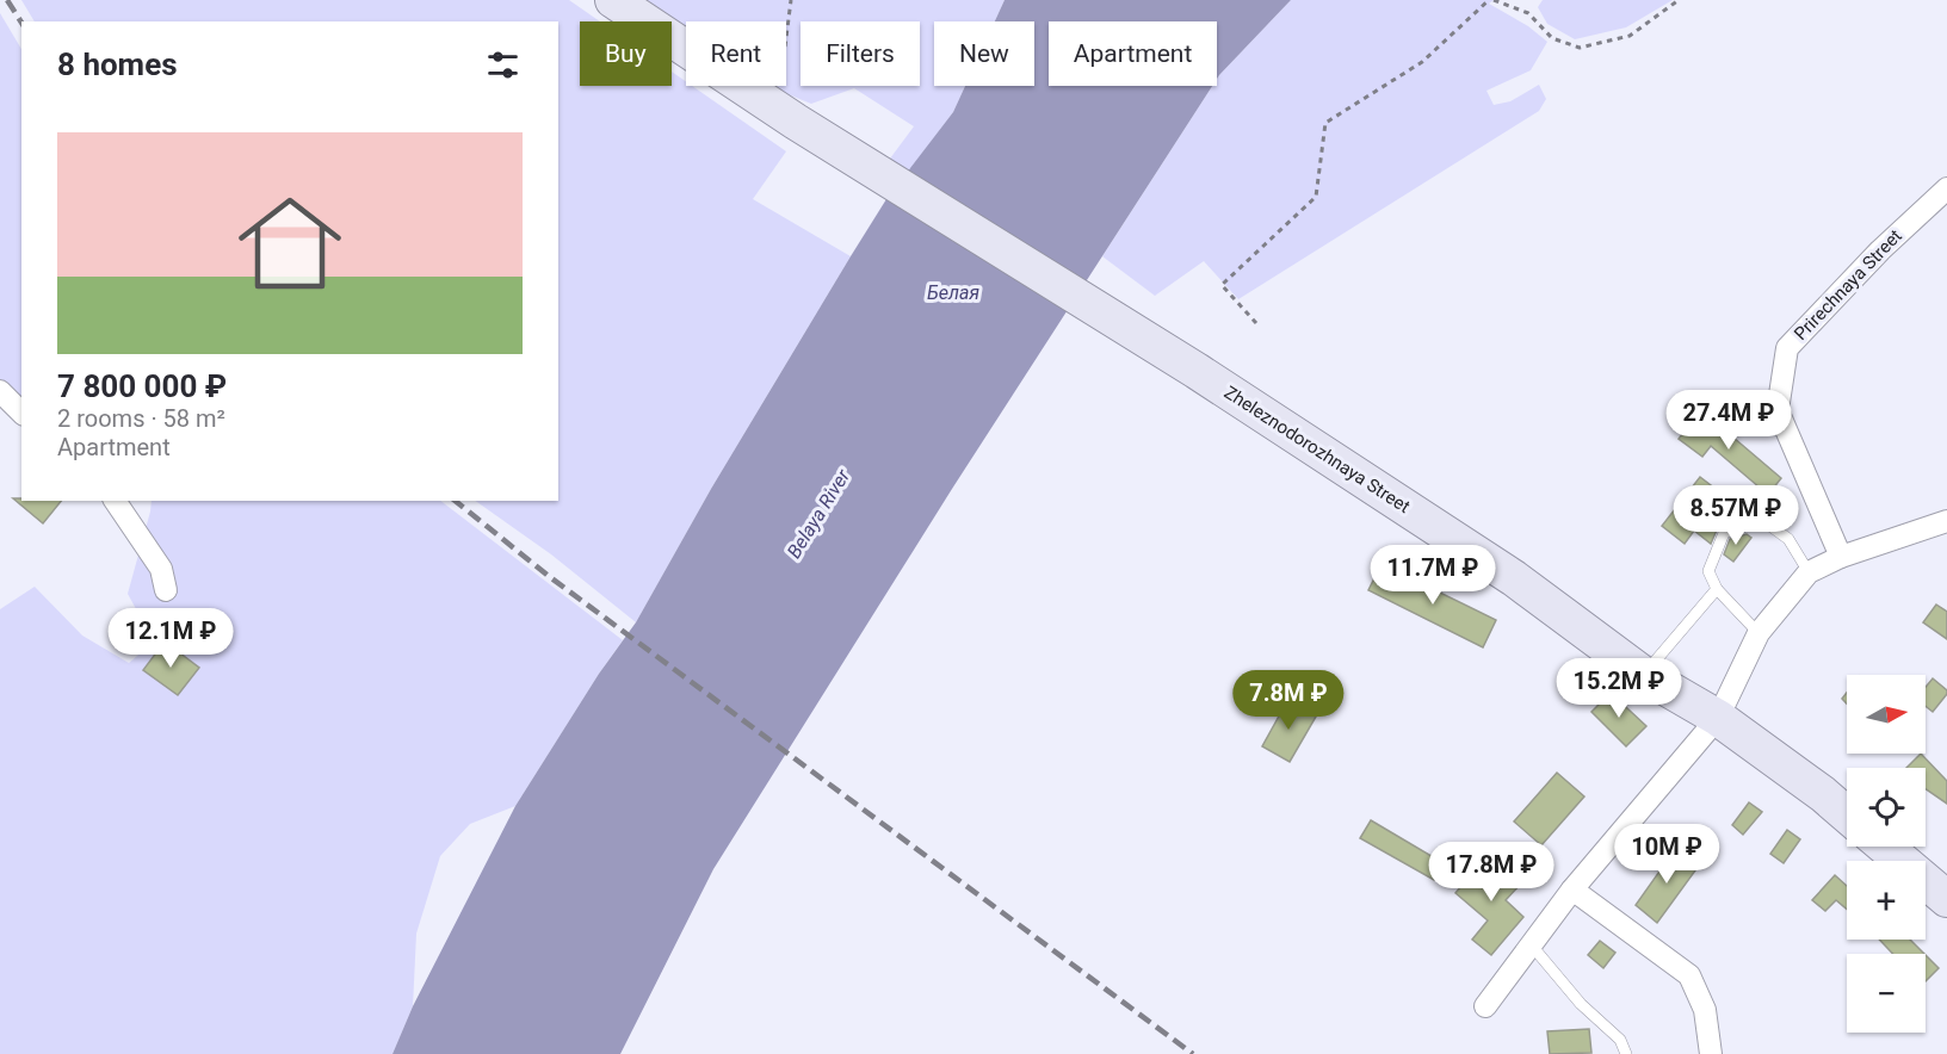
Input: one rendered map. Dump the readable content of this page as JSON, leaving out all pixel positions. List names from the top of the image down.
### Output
{
  "streets": {
    "main road": ["Zheleznodorozhnaya Street"],
    "street": ["Prirechnaya Street"]
  },
  "water": ["Белая", "Belaya River"],
  "north": "right",
  "page": {
    "chip": [
      "Buy",
      "Rent",
      "Filters",
      "New",
      "Apartment"
    ],
    "heading": "8 homes",
    "list": [
      {
        "name": "7 800 000 ₽",
        "note": "2 rooms · 58 m² · Apartment"
      }
    ],
    "price": [
      "27.4M ₽",
      "8.57M ₽",
      "11.7M ₽",
      "12.1M ₽",
      "15.2M ₽",
      "7.8M ₽",
      "10M ₽",
      "17.8M ₽"
    ],
    "map_buttons": ["+", "−"]
  }
}
